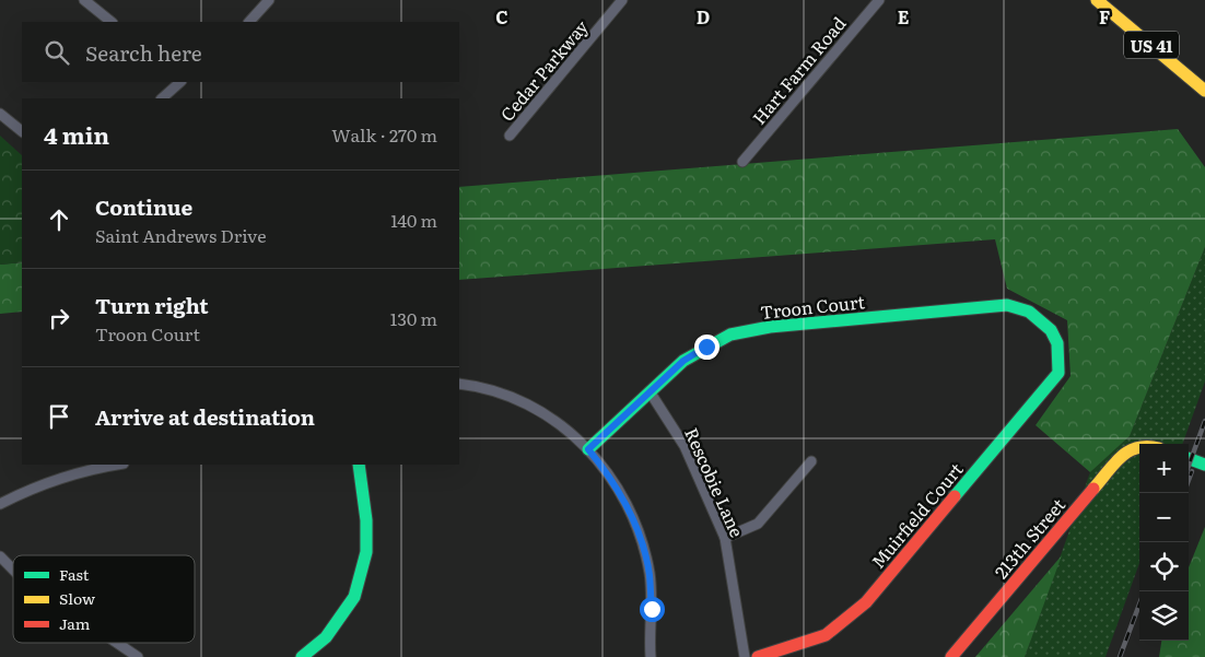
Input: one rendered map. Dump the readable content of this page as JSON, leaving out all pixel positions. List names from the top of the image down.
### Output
{
  "streets": {
    "main road": [
      "US 41",
      "Troon Court",
      "Muirfield Court",
      "213th Street"
    ],
    "street": ["Cedar Parkway", "Hart Farm Road", "Rescobie Lane"]
  },
  "crossings": [
    ["Troon Court", "Rescobie Lane"],
    ["Troon Court", "Muirfield Court"]
  ],
  "legend": ["Fast", "Slow", "Jam"],
  "page": {
    "search": "Search here",
    "heading": ["4 min", "Walk · 270 m"],
    "list": [
      ["Continue", "Saint Andrews Drive", "140 m"],
      ["Turn right", "Troon Court", "130 m"],
      "Arrive at destination"
    ],
    "map_buttons": ["+", "−"]
  },
  "grid": {
    "columns": [
      "C",
      "D",
      "E",
      "F"
    ]
  }
}
